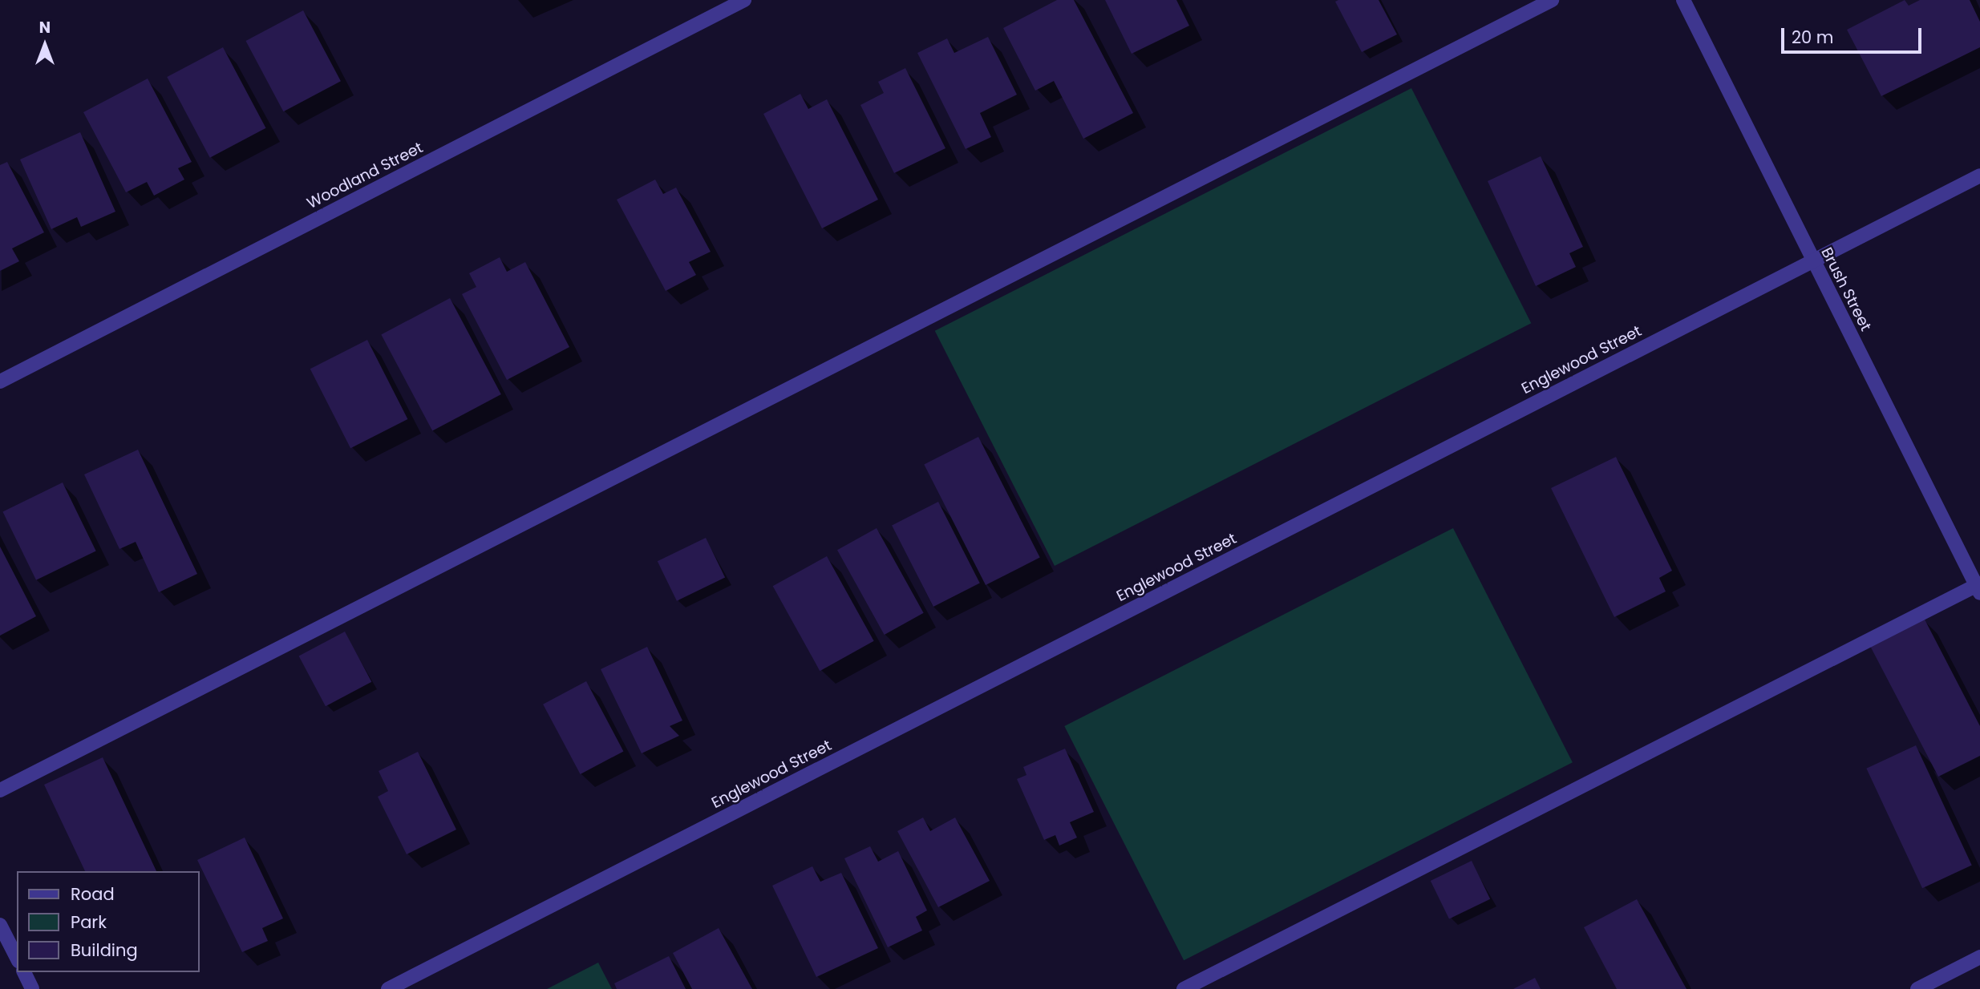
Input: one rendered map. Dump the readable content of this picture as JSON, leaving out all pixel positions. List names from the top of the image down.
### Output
{
  "streets": {
    "street": ["Woodland Street", "Brush Street", "Englewood Street"]
  },
  "crossings": [
    ["Brush Street", "Englewood Street"]
  ],
  "legend": ["Road", "Park", "Building"],
  "scale_bar": "20 m",
  "north": "top"
}
